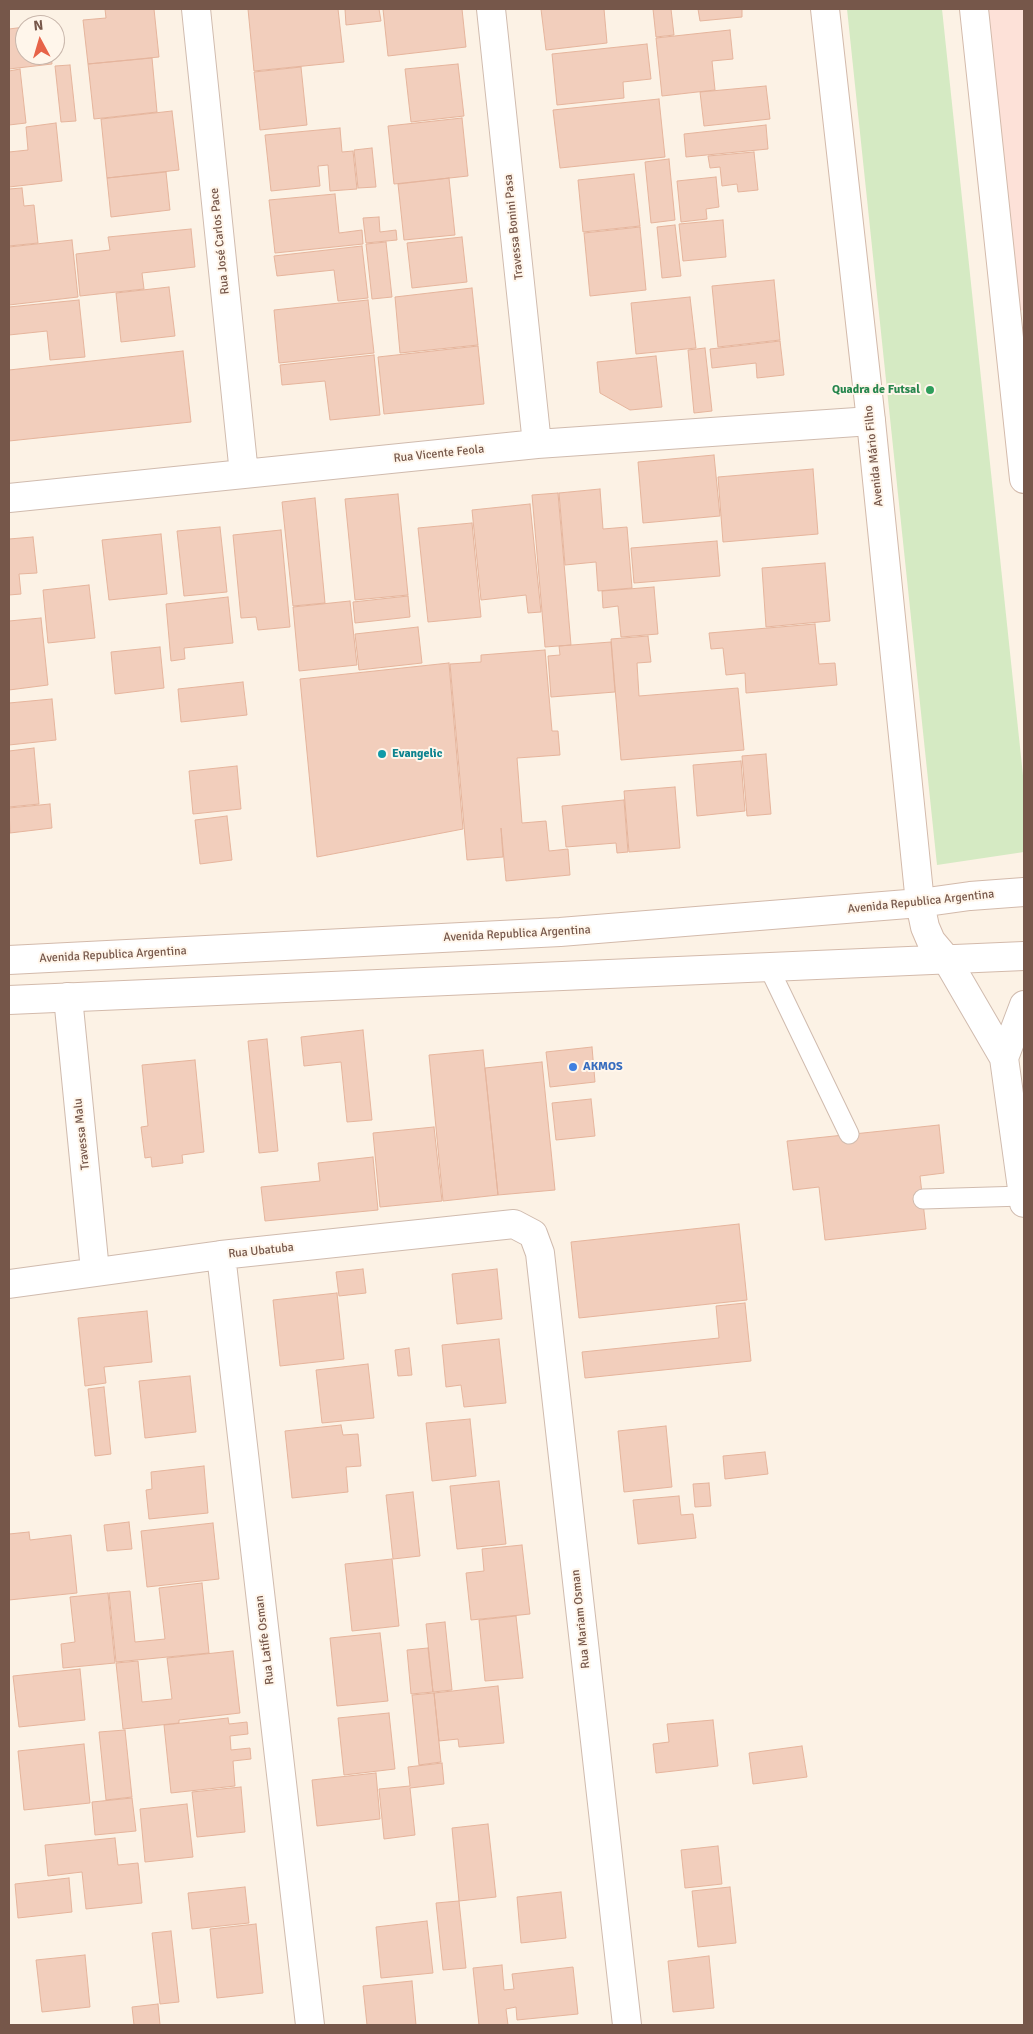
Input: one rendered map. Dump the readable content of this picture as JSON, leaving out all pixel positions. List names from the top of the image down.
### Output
{
  "streets": {
    "street": [
      "Travessa Bonini Pasa",
      "Rua José Carlos Pace",
      "Rua Vicente Feola",
      "Avenida Mário Filho",
      "Avenida Republica Argentina",
      "Travessa Malu",
      "Rua Ubatuba",
      "Rua Mariam Osman",
      "Rua Latife Osman"
    ]
  },
  "crossings": [
    ["Travessa Bonini Pasa", "Rua Vicente Feola"],
    ["Rua José Carlos Pace", "Rua Vicente Feola"],
    ["Rua Vicente Feola", "Avenida Mário Filho"],
    ["Avenida Mário Filho", "Avenida Republica Argentina"],
    ["Travessa Malu", "Rua Ubatuba"],
    ["Rua Ubatuba", "Rua Mariam Osman"],
    ["Rua Ubatuba", "Rua Latife Osman"]
  ],
  "places": ["Quadra de Futsal", "Evangelic", "AKMOS"],
  "north": "top"
}
